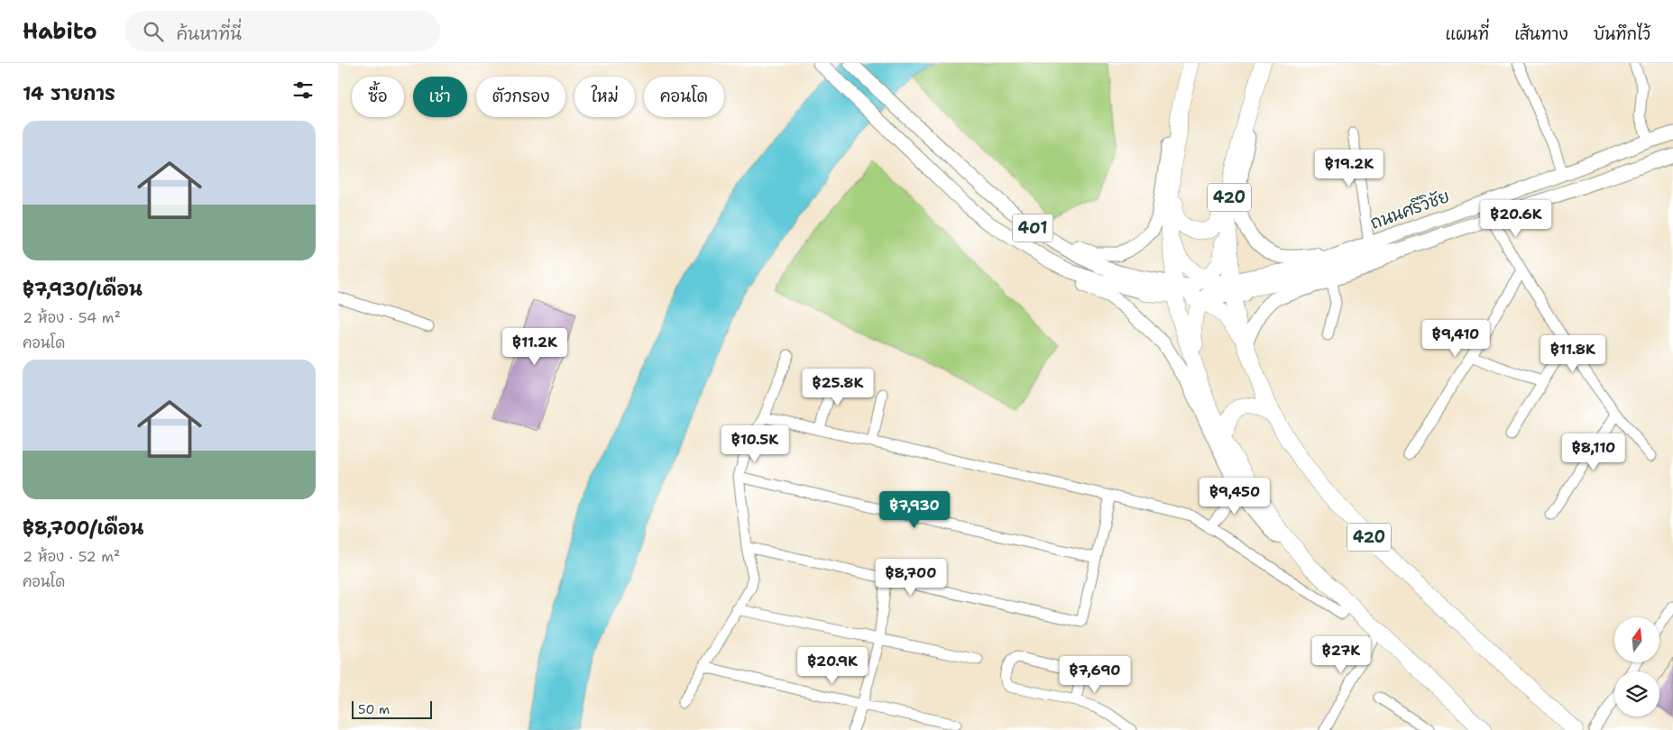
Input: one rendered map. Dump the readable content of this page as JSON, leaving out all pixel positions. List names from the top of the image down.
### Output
{
  "streets": {
    "highway": ["420"],
    "main road": ["ถนนศรีวิชัย", "401"]
  },
  "crossings": [
    ["420", "ถนนศรีวิชัย"],
    ["420", "401"],
    ["ถนนศรีวิชัย", "401"]
  ],
  "scale_bar": "50 m",
  "north": "top",
  "page": {
    "header": "Habito",
    "search": "ค้นหาที่นี่",
    "nav": ["แผนที่", "เส้นทาง", "บันทึกไว้"],
    "heading": "14 รายการ",
    "chip": [
      "ซื้อ",
      "เช่า",
      "ตัวกรอง",
      "ใหม่",
      "คอนโด"
    ],
    "list": [
      {
        "name": "฿7,930/เดือน",
        "note": "2 ห้อง · 54 m² · คอนโด"
      },
      {
        "name": "฿8,700/เดือน",
        "note": "2 ห้อง · 52 m² · คอนโด"
      }
    ],
    "price": [
      "฿19.2K",
      "฿20.6K",
      "฿9,410",
      "฿11.2K",
      "฿11.8K",
      "฿25.8K",
      "฿10.5K",
      "฿8,110",
      "฿9,450",
      "฿7,930",
      "฿8,700",
      "฿27K",
      "฿20.9K",
      "฿7,690"
    ],
    "scale": "50 m"
  }
}
